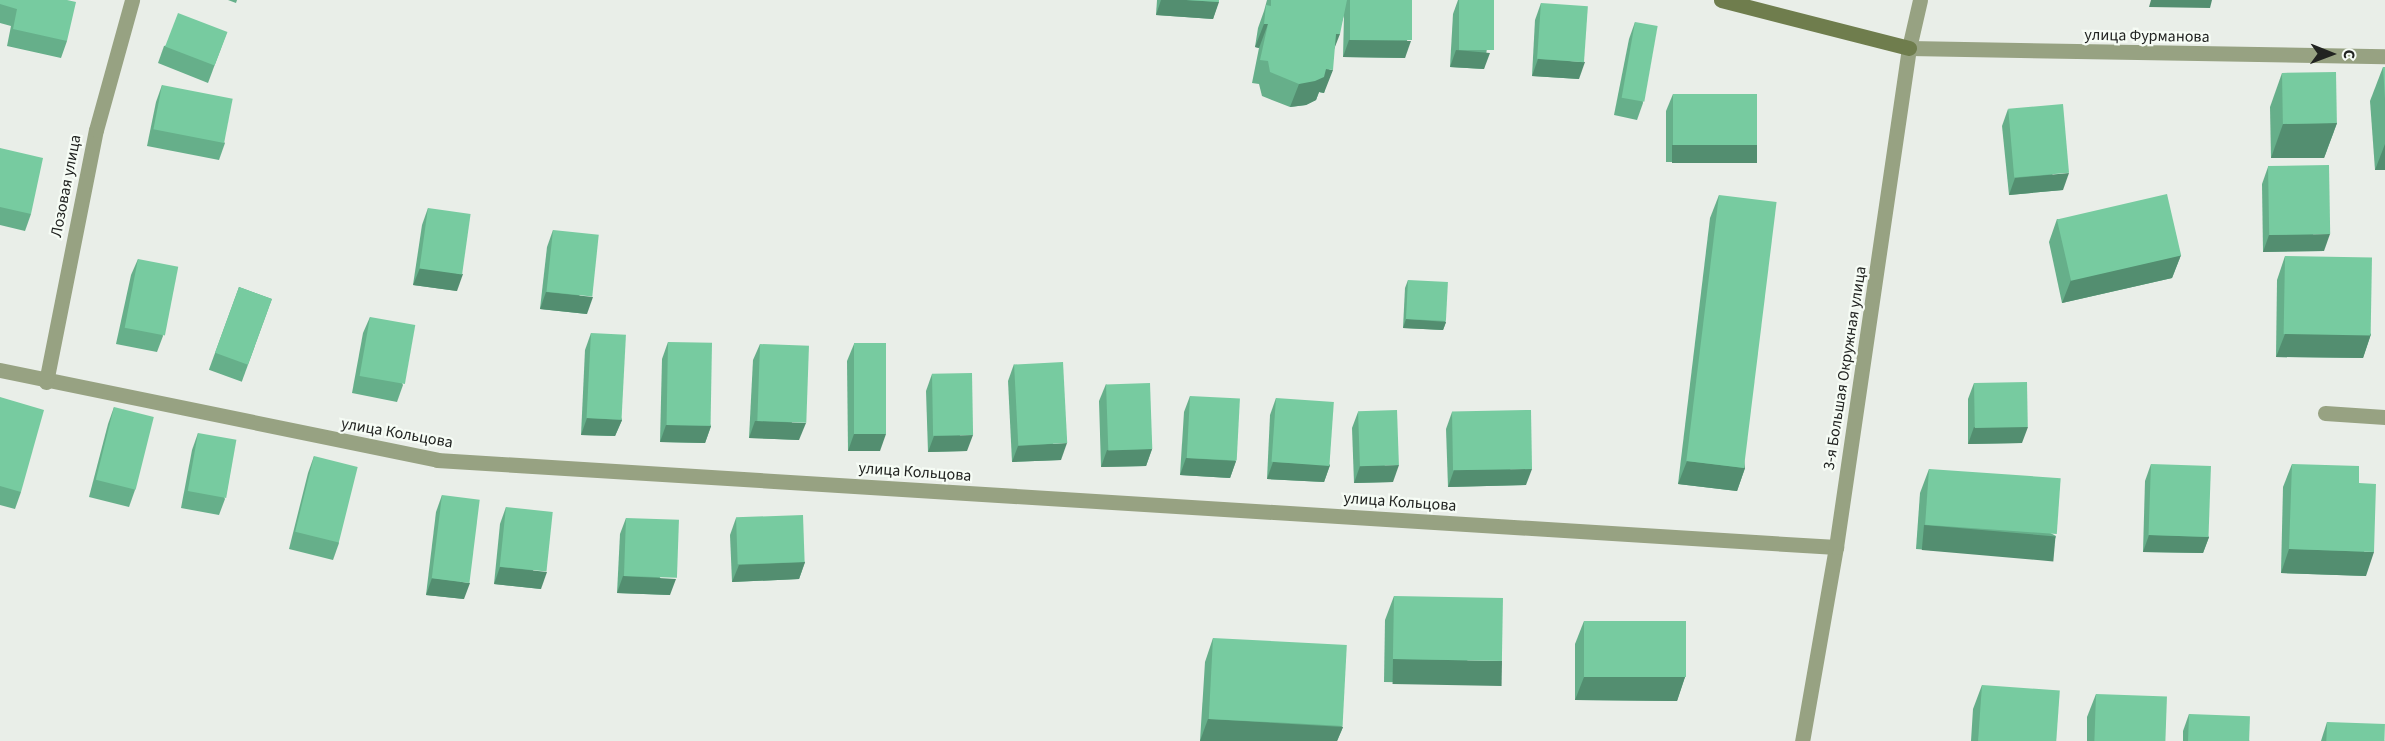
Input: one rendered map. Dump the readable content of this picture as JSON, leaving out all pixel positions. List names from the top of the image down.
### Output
{
  "streets": {
    "street": [
      "улица Фурманова",
      "Лозовая улица",
      "3-я Большая Окружная улица",
      "улица Кольцова"
    ]
  },
  "crossings": [
    ["улица Фурманова", "3-я Большая Окружная улица"],
    ["Лозовая улица", "улица Кольцова"],
    ["3-я Большая Окружная улица", "улица Кольцова"]
  ],
  "north": "right"
}
